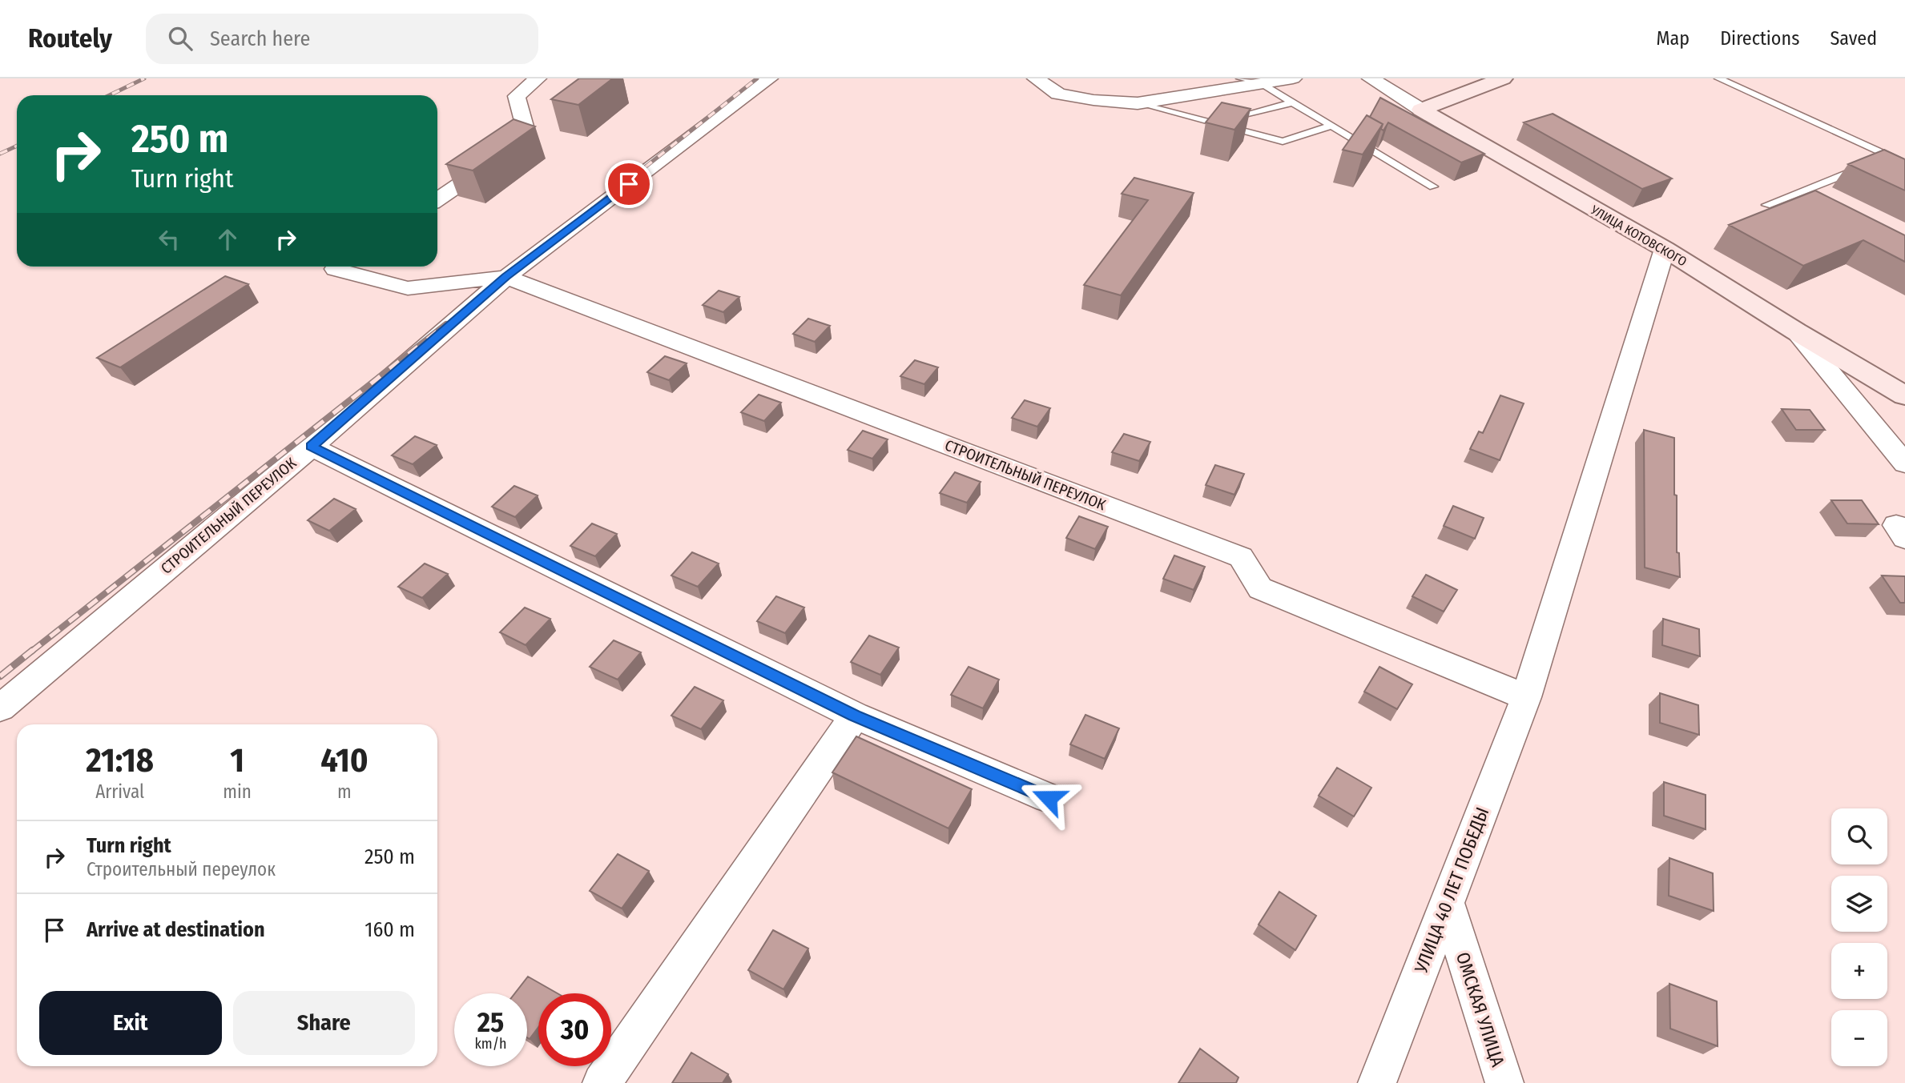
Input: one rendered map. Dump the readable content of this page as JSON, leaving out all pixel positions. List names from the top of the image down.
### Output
{
  "streets": {
    "main road": ["УЛИЦА КОТОВСКОГО"],
    "street": ["СТРОИТЕЛЬНЫЙ ПЕРЕУЛОК", "УЛИЦА 40 ЛЕТ ПОБЕДЫ", "ОМСКАЯ УЛИЦА"]
  },
  "crossings": [
    ["УЛИЦА КОТОВСКОГО", "УЛИЦА 40 ЛЕТ ПОБЕДЫ"],
    ["СТРОИТЕЛЬНЫЙ ПЕРЕУЛОК", "УЛИЦА 40 ЛЕТ ПОБЕДЫ"],
    ["УЛИЦА 40 ЛЕТ ПОБЕДЫ", "ОМСКАЯ УЛИЦА"]
  ],
  "page": {
    "header": "Routely",
    "search": "Search here",
    "nav": ["Map", "Directions", "Saved"],
    "turn": ["250 m", "Turn right"],
    "eta": [
      "21:18",
      "Arrival",
      "1",
      "min",
      "410",
      "m"
    ],
    "map_buttons": ["+", "−"],
    "list": [
      {
        "name": "Turn right",
        "note": "Строительный переулок",
        "value": "250 m"
      },
      {
        "name": "Arrive at destination",
        "value": "160 m"
      }
    ],
    "buttons": ["Exit", "Share"],
    "speed": "25 km/h",
    "limit": "30"
  }
}
